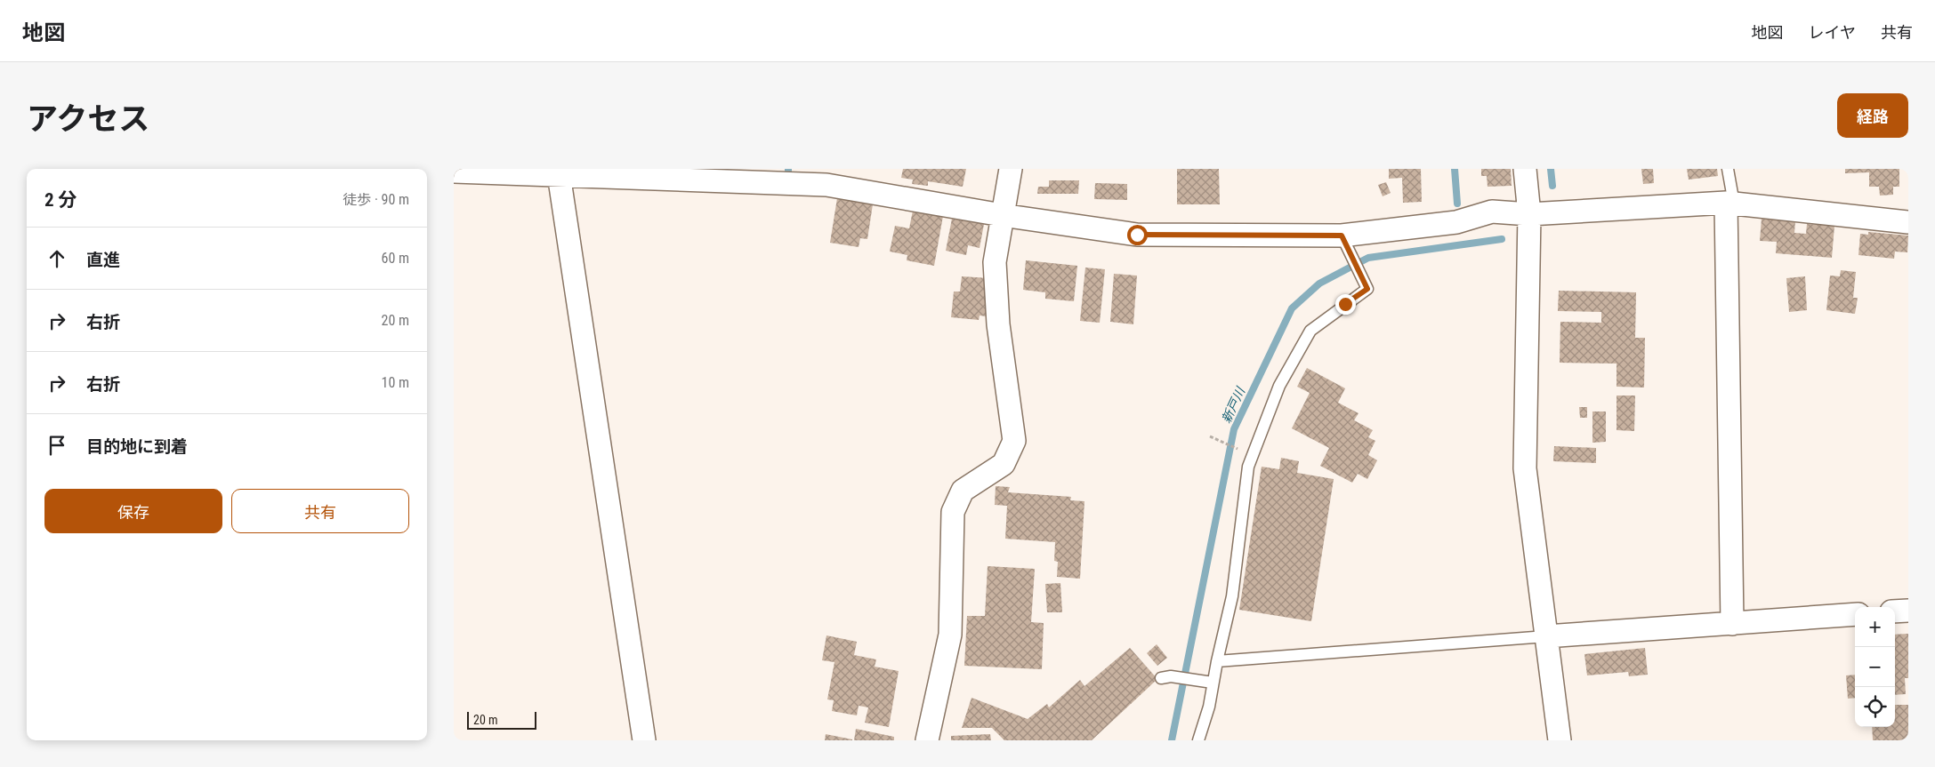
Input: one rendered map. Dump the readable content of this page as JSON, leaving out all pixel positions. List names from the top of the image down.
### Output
{
  "water": ["新戸川"],
  "scale_bar": "20 m",
  "page": {
    "header": "地図",
    "nav": ["地図", "レイヤ", "共有"],
    "title": "アクセス",
    "buttons": [
      "経路",
      ["保存", "共有"]
    ],
    "heading": ["2 分", "徒歩 · 90 m"],
    "list": [
      ["直進", "60 m"],
      ["右折", "20 m"],
      ["右折", "10 m"],
      "目的地に到着"
    ],
    "map_buttons": ["+", "−"],
    "scale": "20 m"
  }
}
